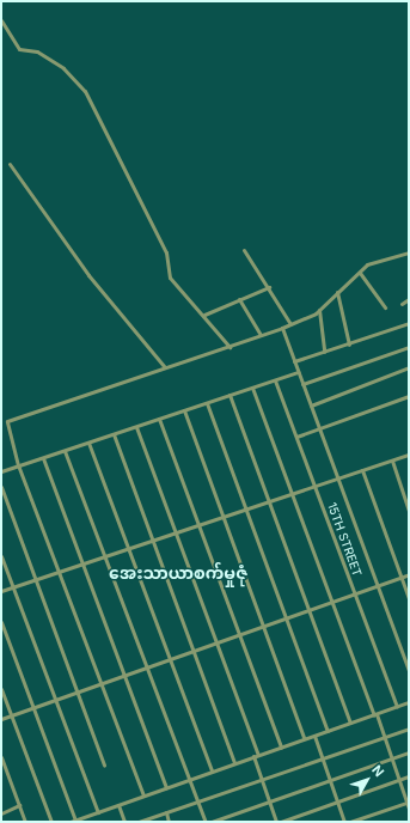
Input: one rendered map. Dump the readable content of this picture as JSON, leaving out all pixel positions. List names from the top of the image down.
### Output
{
  "streets": {
    "street": ["15TH STREET"]
  },
  "districts": ["အေးသာယာစက်မှုဇုံ"],
  "north": "top right"
}
